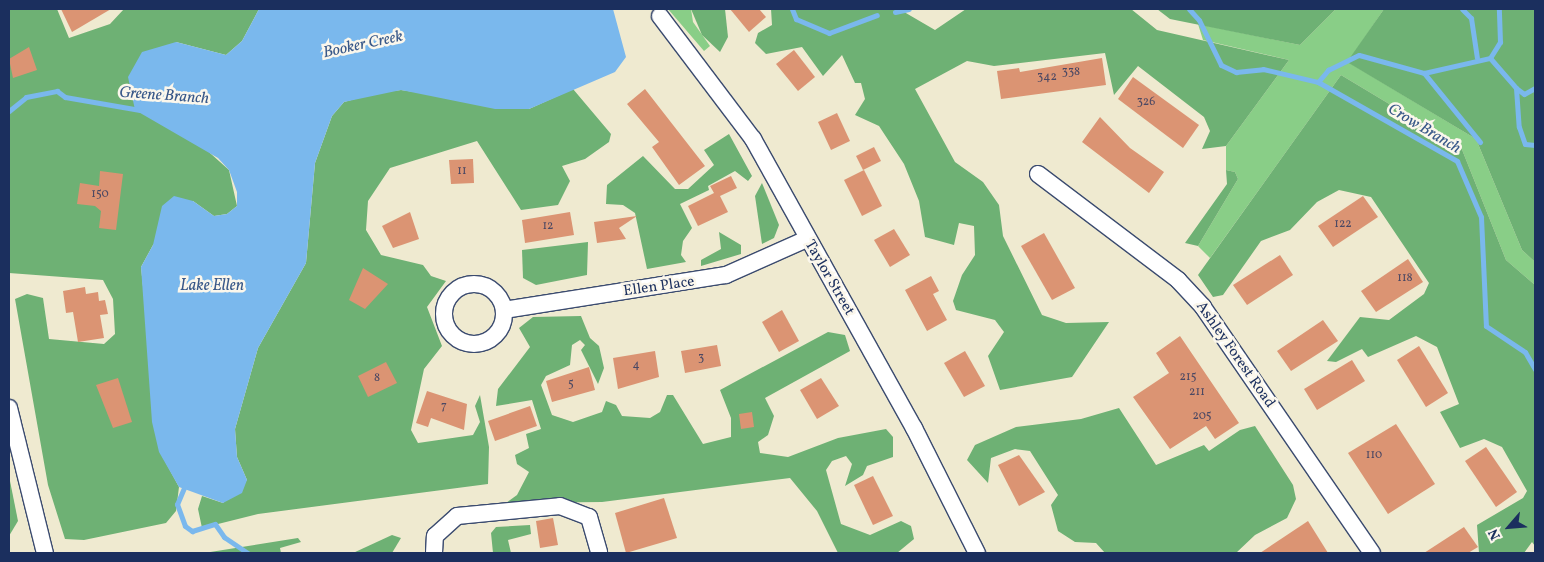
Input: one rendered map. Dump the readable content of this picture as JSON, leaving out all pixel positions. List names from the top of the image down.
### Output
{
  "streets": {
    "street": ["Taylor Street", "Ellen Place", "Ashley Forest Road"]
  },
  "crossings": [
    ["Taylor Street", "Ellen Place"]
  ],
  "water": [
    "Booker Creek",
    "Greene Branch",
    "Crow Branch",
    "Lake Ellen"
  ],
  "house_numbers": [
    "338",
    "342",
    "326",
    "11",
    "150",
    "122",
    "12",
    "118",
    "3",
    "4",
    "215",
    "8",
    "5",
    "211",
    "7",
    "205",
    "110"
  ],
  "north": "bottom left"
}
